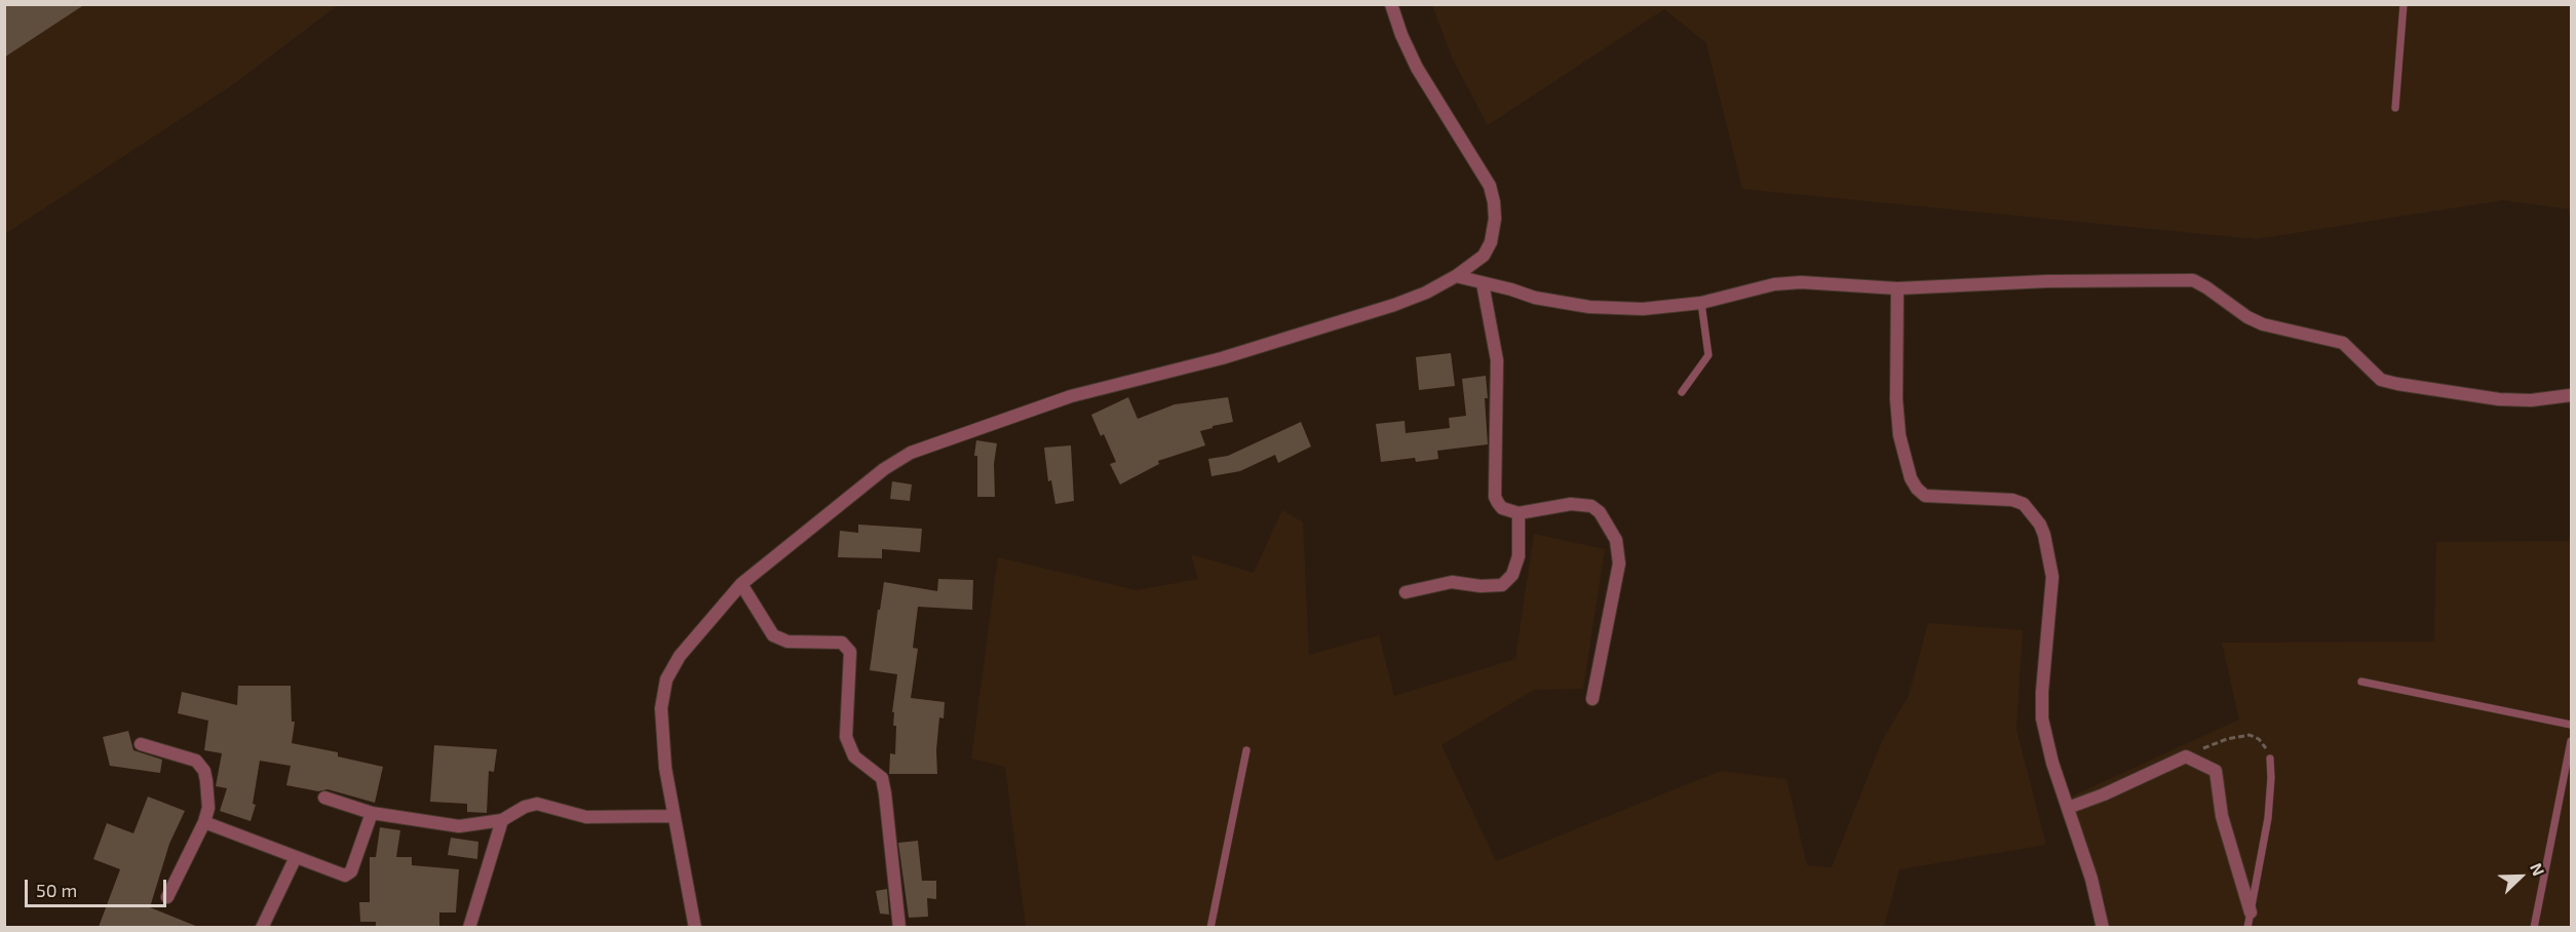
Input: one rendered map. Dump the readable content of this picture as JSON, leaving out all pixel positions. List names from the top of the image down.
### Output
{
  "scale_bar": "50 m",
  "north": "top right"
}
